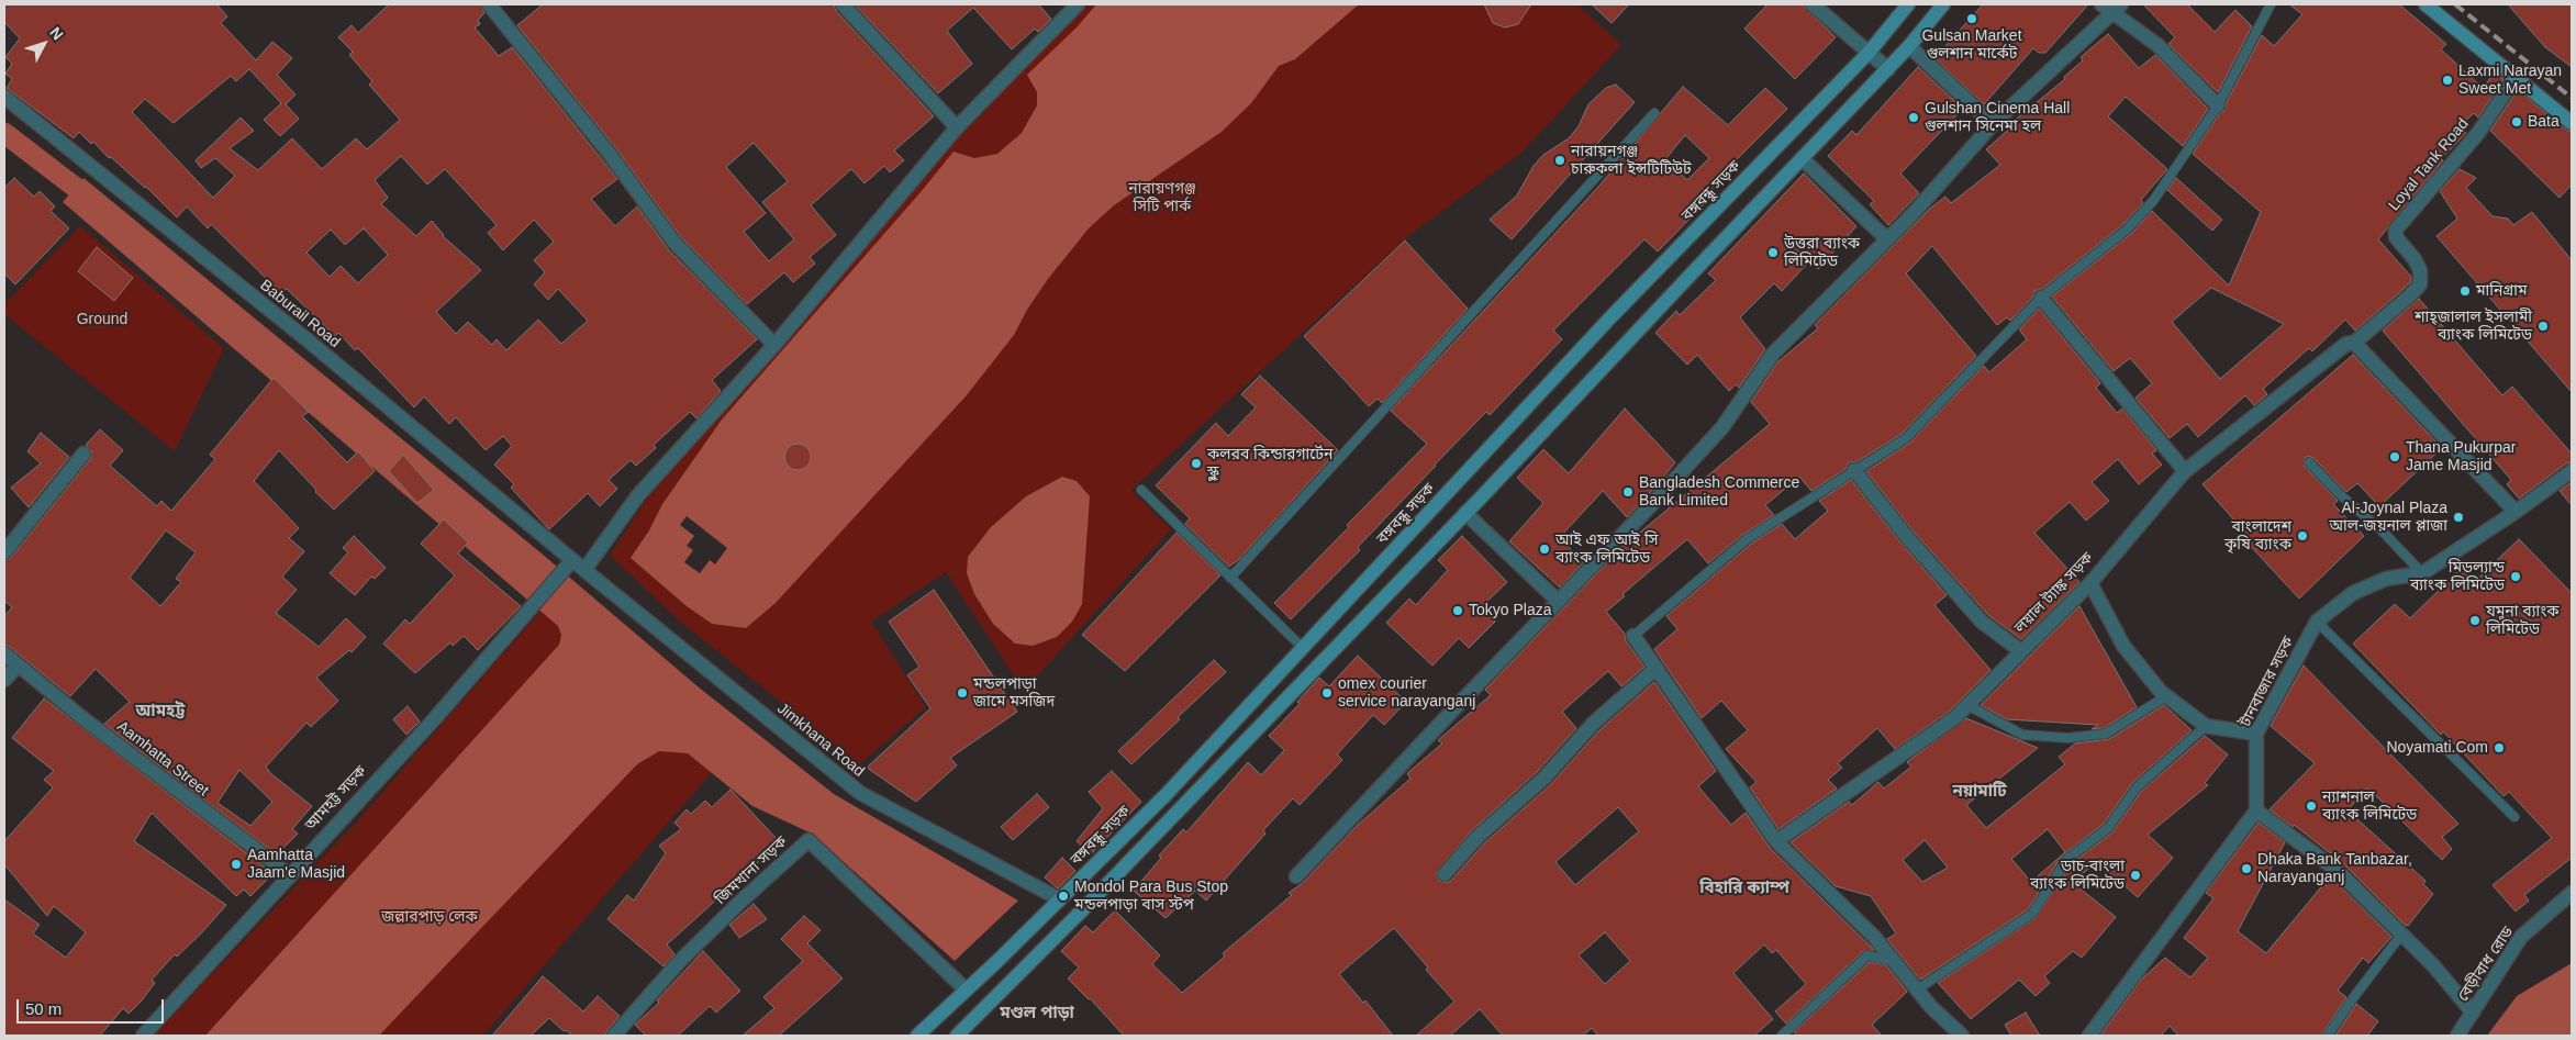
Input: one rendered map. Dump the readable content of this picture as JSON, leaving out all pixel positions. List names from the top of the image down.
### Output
{
  "streets": {
    "main road": ["বঙ্গবন্ধু সড়ক"],
    "street": [
      "Loyal Tank Road",
      "Baburail Road",
      "লয়াল ট্যাঙ্ক সড়ক",
      "টানবাজার সড়ক",
      "Jimkhana Road",
      "Aamhatta Street",
      "আমহট্ট সড়ক",
      "জিমখানা সড়ক",
      "বেড়ীবাধ রোড"
    ]
  },
  "crossings": [
    ["Loyal Tank Road", "লয়াল ট্যাঙ্ক সড়ক"],
    ["বঙ্গবন্ধু সড়ক", "Jimkhana Road"],
    ["বঙ্গবন্ধু সড়ক", "জিমখানা সড়ক"],
    ["Baburail Road", "Jimkhana Road"],
    ["Baburail Road", "আমহট্ট সড়ক"],
    ["Aamhatta Street", "আমহট্ট সড়ক"]
  ],
  "districts": [
    "আমহট্ট",
    "নয়ামাটি",
    "বিহারি ক্যাম্প",
    "মণ্ডল পাড়া"
  ],
  "parks": ["নারায়ণগঞ্জ সিটি পার্ক", "Ground", "জল্লারপাড় লেক"],
  "places": [
    "Gulsan Market গুলশান মার্কেট",
    "Laxmi Narayan Sweet Met",
    "Gulshan Cinema Hall গুলশান সিনেমা হল",
    "Bata",
    "নারায়নগঞ্জ চারুকলা ইন্সটিটিউট",
    "উত্তরা ব্যাংক লিমিটেড",
    "মানিগ্রাম",
    "শাহ্জালাল ইসলামী ব্যাংক লিমিটেড",
    "Thana Pukurpar Jame Masjid",
    "কলরব কিন্ডারগার্টেন স্কুল",
    "Bangladesh Commerce Bank Limited",
    "Al-Joynal Plaza আল-জয়নাল প্লাজা",
    "বাংলাদেশ কৃষি ব্যাংক",
    "আই এফ আই সি ব্যাংক লিমিটেড",
    "মিডল্যান্ড ব্যাংক লিমিটেড",
    "Tokyo Plaza",
    "যমুনা ব্যাংক লিমিটেড",
    "মন্ডলপাড়া জামে মসজিদ",
    "omex courier service narayanganj",
    "Noyamati.Com",
    "ন্যাশনাল ব্যাংক লিমিটেড",
    "Aamhatta Jaam'e Masjid",
    "Dhaka Bank Tanbazar, Narayanganj",
    "ডাচ-বাংলা ব্যাংক লিমিটেড",
    "Mondol Para Bus Stop মন্ডলপাড়া বাস স্টপ"
  ],
  "scale_bar": "50 m",
  "north": "top right"
}
